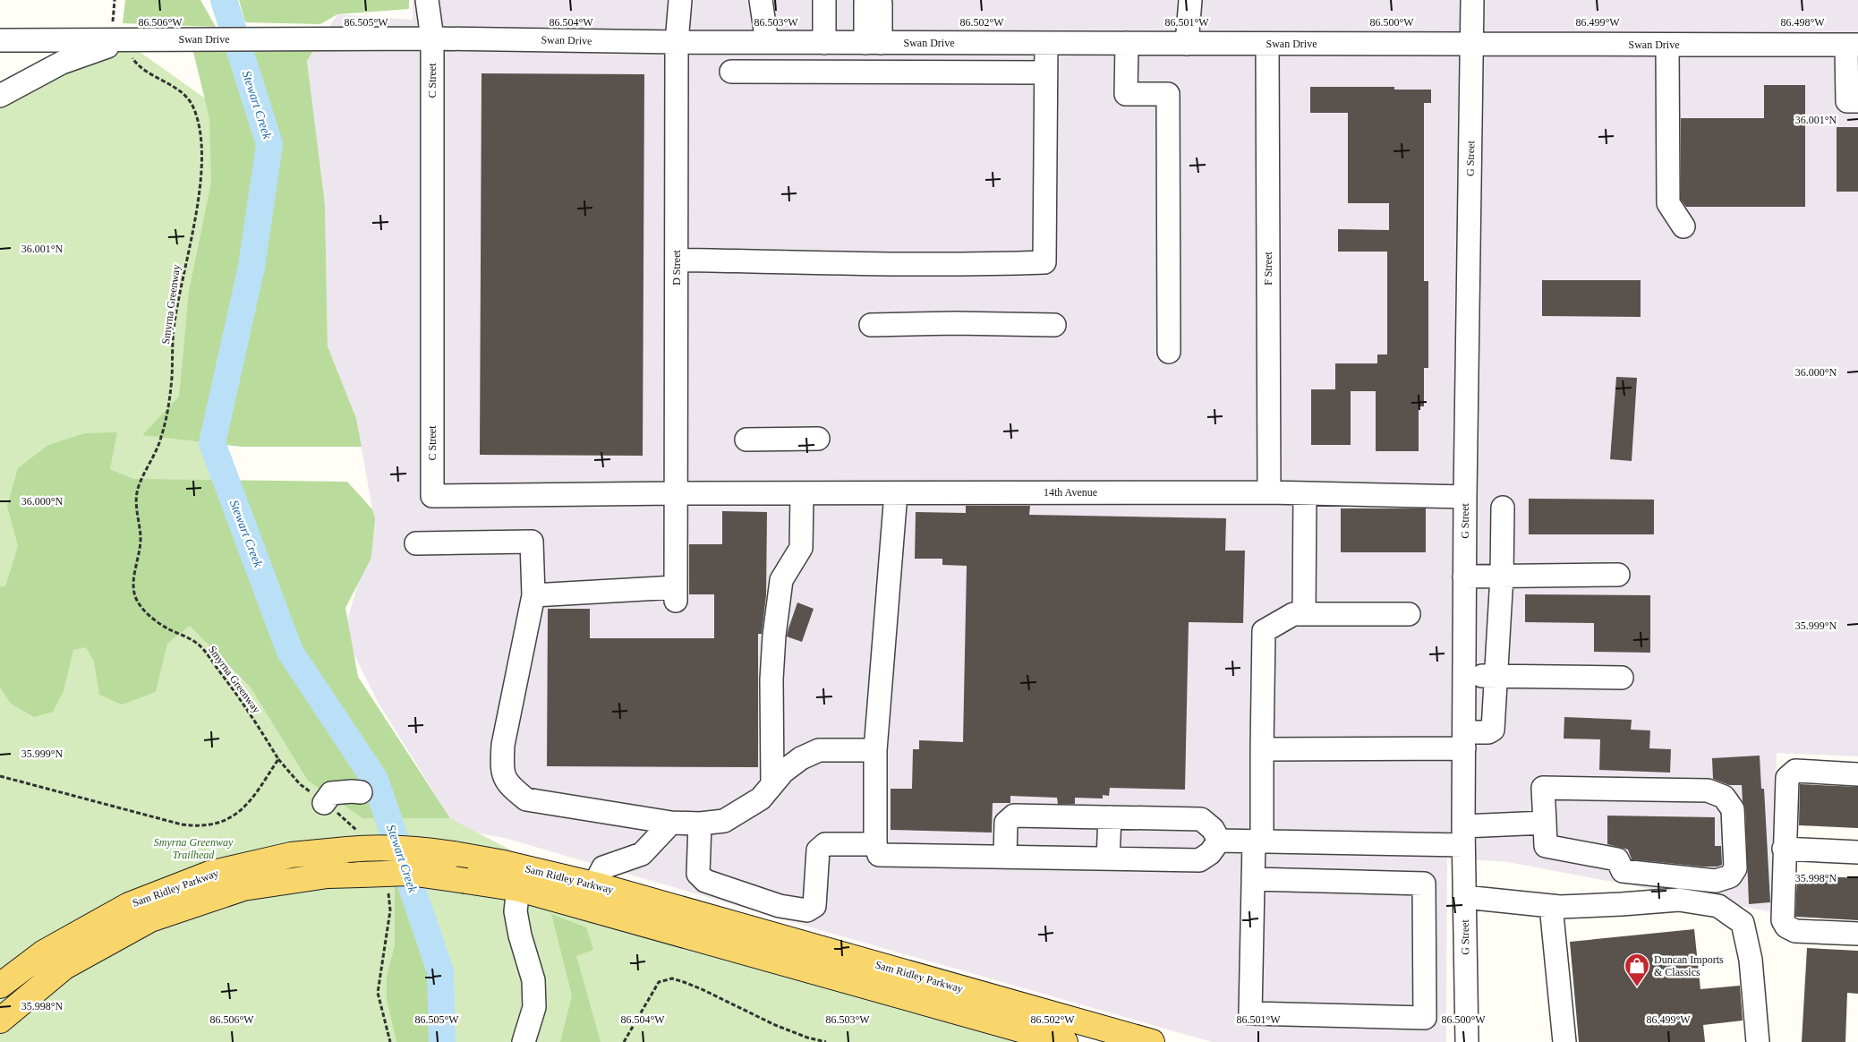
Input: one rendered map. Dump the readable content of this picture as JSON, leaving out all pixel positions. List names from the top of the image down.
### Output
{
  "streets": {
    "main road": ["Sam Ridley Parkway"],
    "street": [
      "Swan Drive",
      "C Street",
      "G Street",
      "D Street",
      "F Street",
      "14th Avenue"
    ],
    "path": ["Smyrna Greenway"]
  },
  "crossings": [
    ["Swan Drive", "C Street"],
    ["Swan Drive", "G Street"],
    ["Swan Drive", "D Street"],
    ["Swan Drive", "F Street"],
    ["C Street", "D Street"],
    ["C Street", "14th Avenue"],
    ["G Street", "14th Avenue"],
    ["D Street", "14th Avenue"],
    ["F Street", "14th Avenue"]
  ],
  "water": ["Stewart Creek"],
  "parks": ["Smyrna Greenway Trailhead"],
  "places": {
    "shop": ["Duncan Imports & Classics"]
  },
  "coordinates": [
    "86.506°W",
    "86.505°W",
    "86.504°W",
    "86.503°W",
    "86.502°W",
    "86.501°W",
    "86.500°W",
    "86.499°W",
    "86.498°W",
    "36.001°N",
    "36.000°N",
    "35.999°N",
    "35.998°N"
  ]
}
